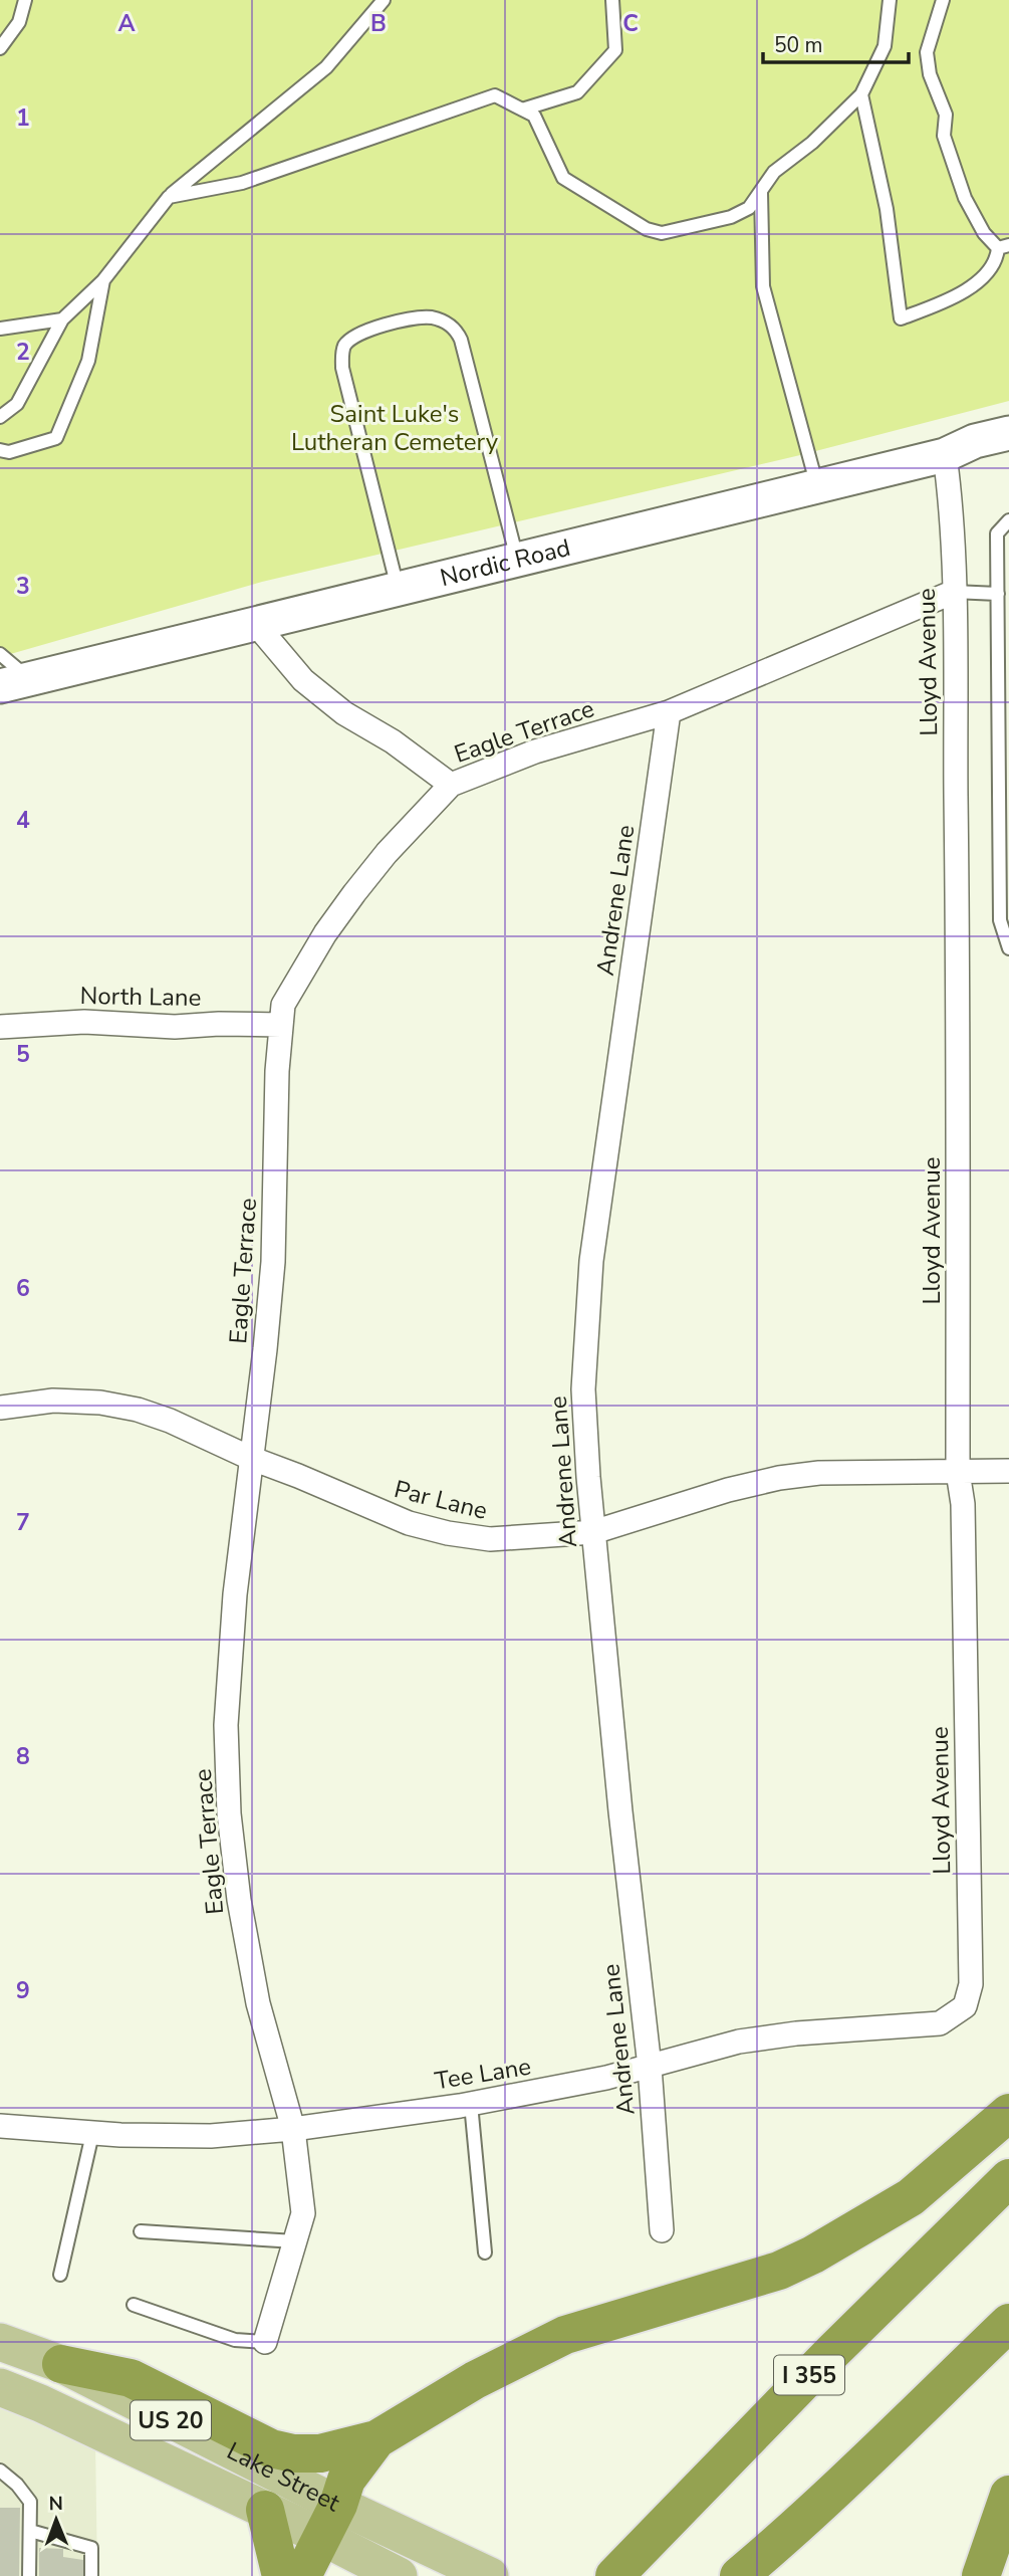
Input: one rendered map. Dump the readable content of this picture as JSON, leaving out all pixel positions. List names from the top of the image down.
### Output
{
  "streets": {
    "highway": ["I 355"],
    "main road": ["US 20", "Lake Street"],
    "street": [
      "Nordic Road",
      "Lloyd Avenue",
      "Eagle Terrace",
      "Andrene Lane",
      "North Lane",
      "Par Lane",
      "Tee Lane"
    ]
  },
  "crossings": [
    ["Nordic Road", "Lloyd Avenue"],
    ["Lloyd Avenue", "Eagle Terrace"],
    ["Lloyd Avenue", "Par Lane"],
    ["Lloyd Avenue", "Tee Lane"],
    ["Eagle Terrace", "Andrene Lane"],
    ["Eagle Terrace", "North Lane"],
    ["Eagle Terrace", "Par Lane"],
    ["Eagle Terrace", "Tee Lane"],
    ["Andrene Lane", "Par Lane"],
    ["Andrene Lane", "Tee Lane"]
  ],
  "parks": ["Saint Luke's Lutheran Cemetery"],
  "scale_bar": "50 m",
  "north": "top",
  "grid": {
    "columns": ["A", "B", "C"],
    "rows": [
      "1",
      "2",
      "3",
      "4",
      "5",
      "6",
      "7",
      "8",
      "9"
    ]
  }
}
